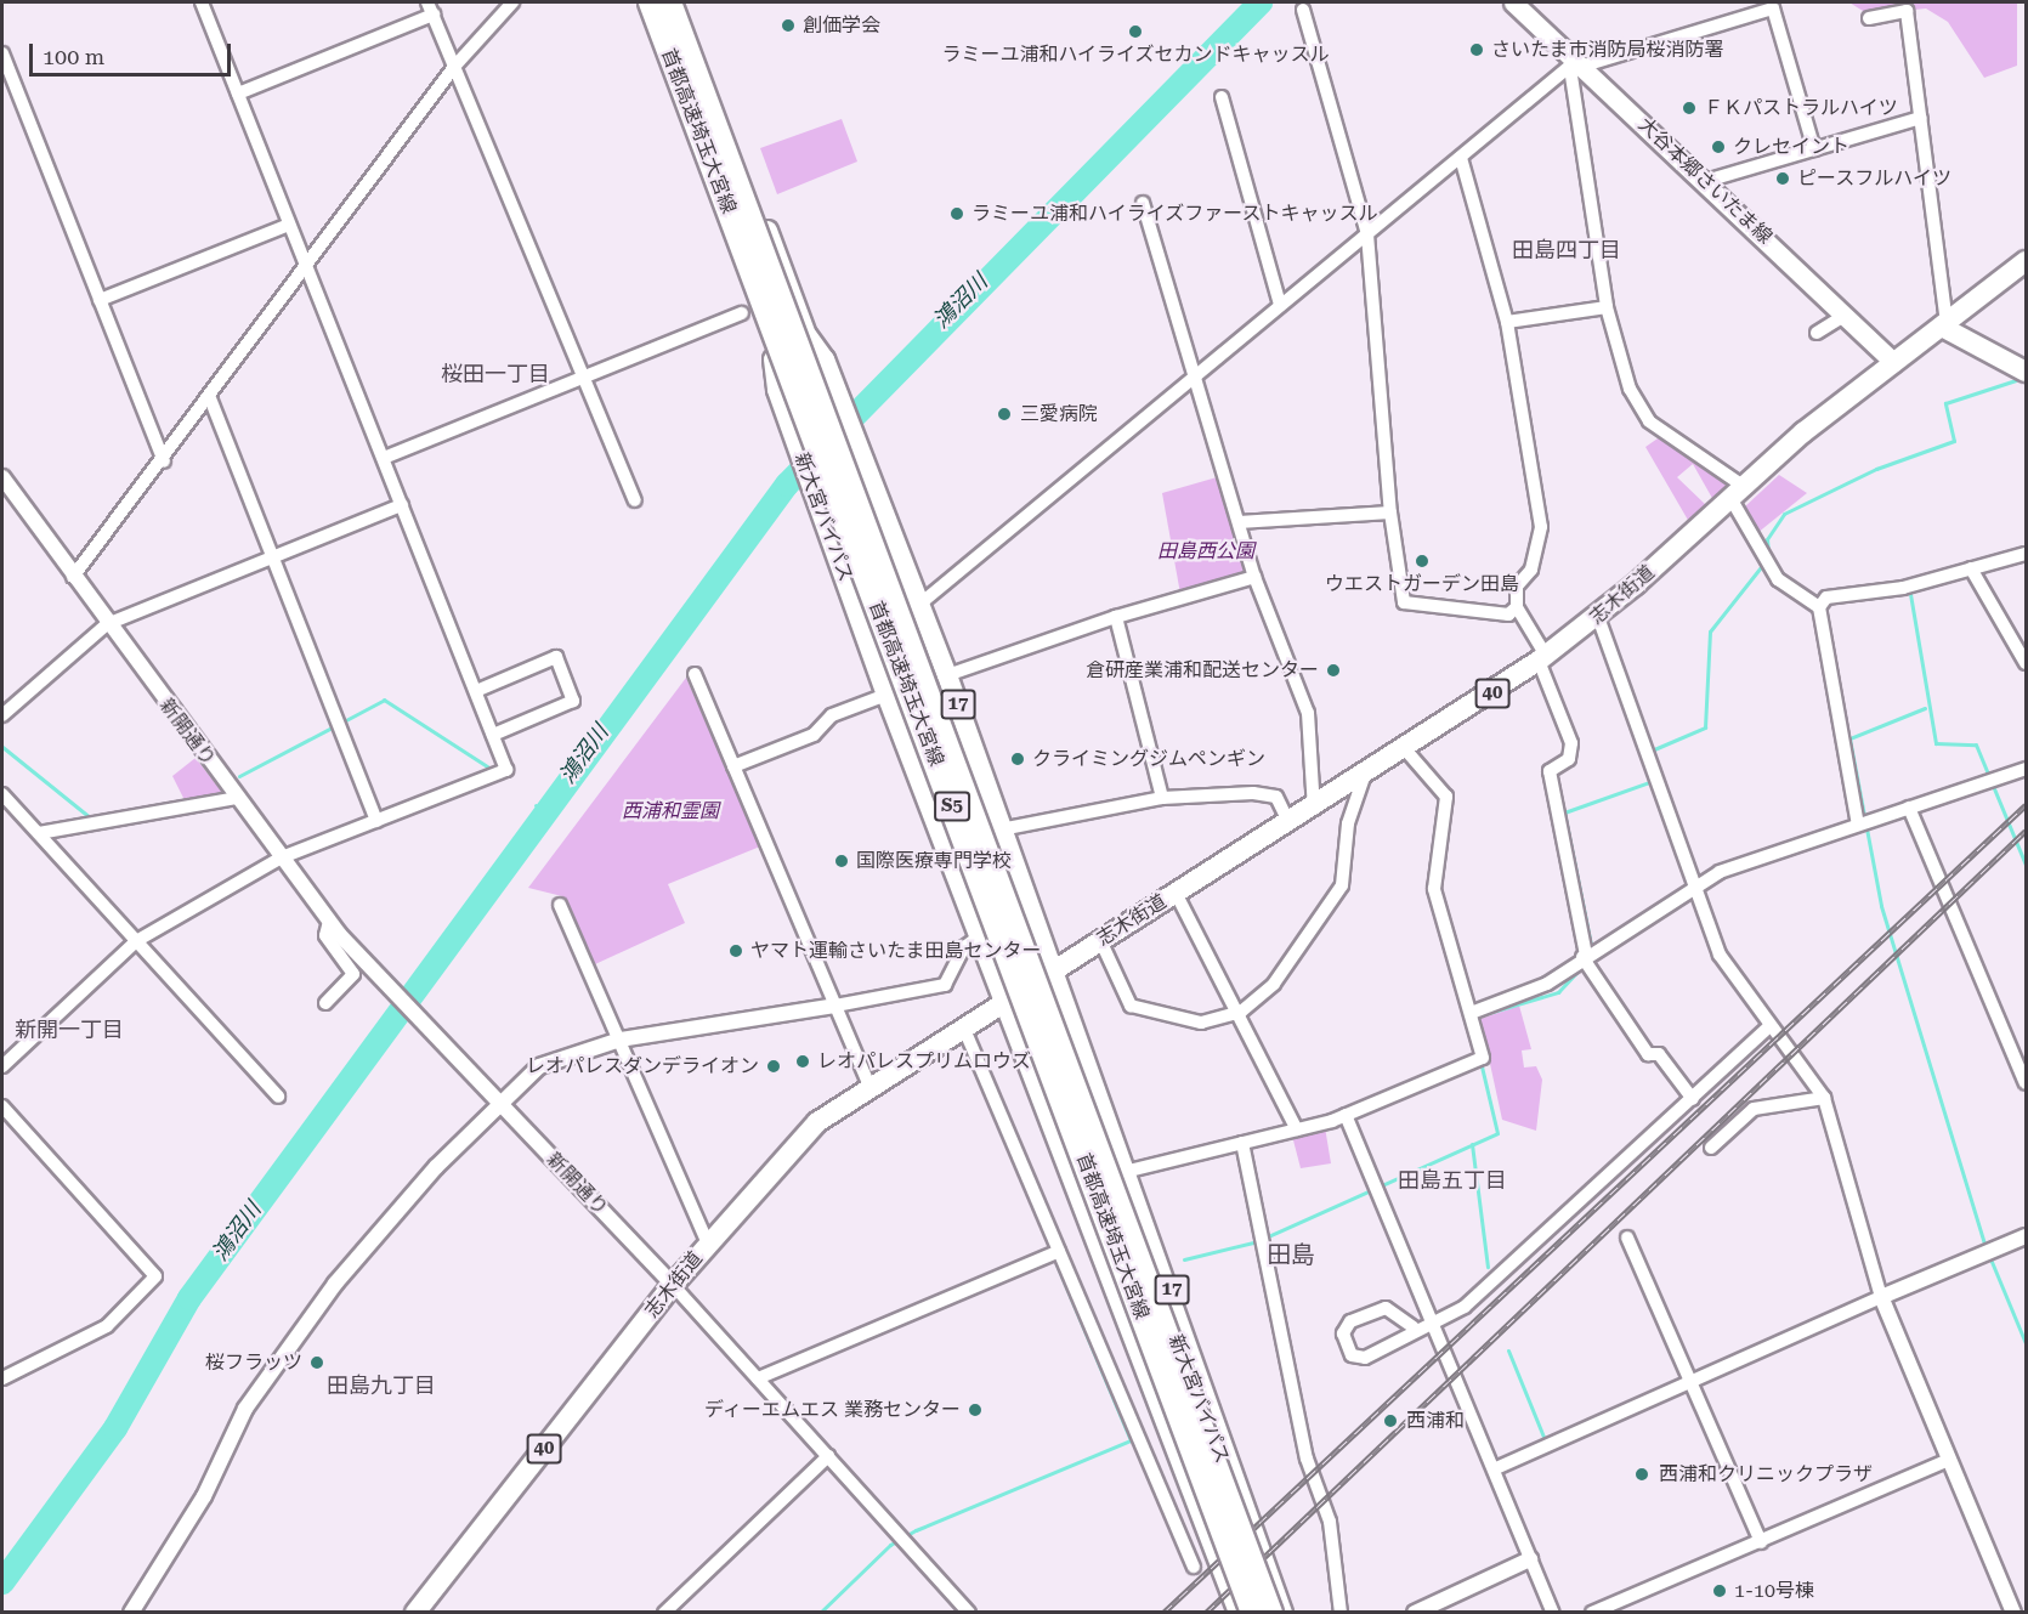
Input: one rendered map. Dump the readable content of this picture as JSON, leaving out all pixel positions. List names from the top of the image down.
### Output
{
  "streets": {
    "highway": ["首都高速埼玉大宮線", "S5"],
    "main road": [
      "大谷本郷さいたま線",
      "新大宮バイパス",
      "志木街道",
      "40",
      "17"
    ],
    "street": ["新開通り"]
  },
  "crossings": [
    ["大谷本郷さいたま線", "志木街道"],
    ["新大宮バイパス", "志木街道"],
    ["新大宮バイパス", "17"],
    ["志木街道", "40"],
    ["志木街道", "17"],
    ["志木街道", "新開通り"]
  ],
  "districts": [
    "田島四丁目",
    "桜田一丁目",
    "新開一丁目",
    "田島五丁目",
    "田島",
    "田島九丁目"
  ],
  "water": ["鴻沼川"],
  "parks": ["田島西公園", "西浦和霊園"],
  "places": [
    "創価学会",
    "ラミーユ浦和ハイライズセカンドキャッスル",
    "さいたま市消防局桜消防署",
    "ＦＫパストラルハイツ",
    "クレセイント",
    "ピースフルハイツ",
    "ラミーユ浦和ハイライズファーストキャッスル",
    "三愛病院",
    "ウエストガーデン田島",
    "倉研産業浦和配送センター",
    "クライミングジムペンギン",
    "国際医療専門学校",
    "ヤマト運輸さいたま田島センター",
    "レオパレスプリムロウズ",
    "レオパレスダンデライオン",
    "桜フラッツ",
    "ディーエムエス 業務センター",
    "西浦和",
    "西浦和クリニックプラザ",
    "1-10号棟"
  ],
  "scale_bar": "100 m"
}
